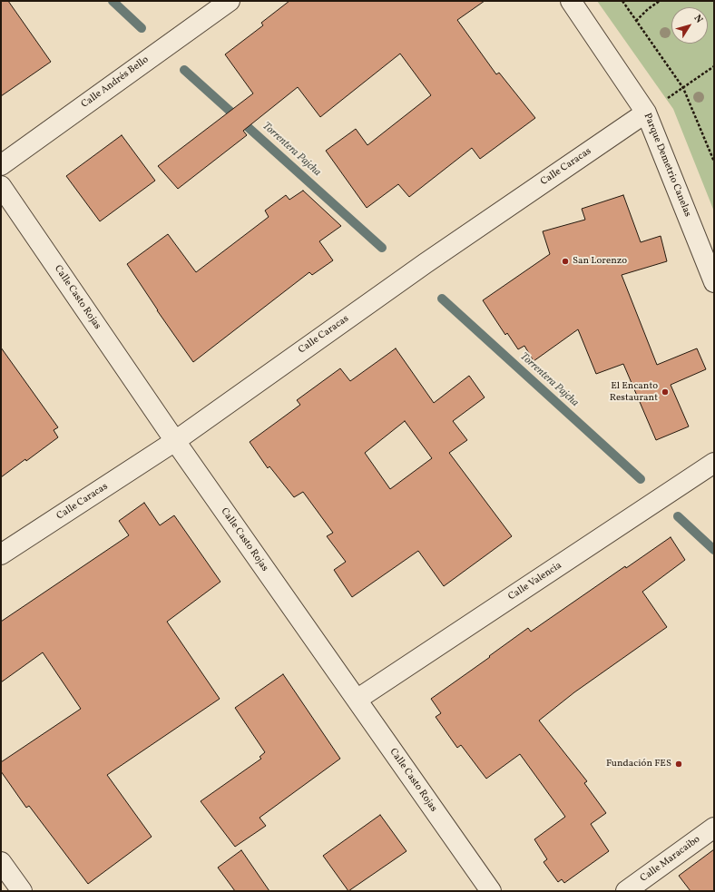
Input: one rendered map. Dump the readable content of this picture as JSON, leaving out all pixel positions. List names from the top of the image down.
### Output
{
  "streets": {
    "street": [
      "Calle Andrés Bello",
      "Parque Demetrio Canelas",
      "Calle Caracas",
      "Calle Casto Rojas",
      "Calle Valencia",
      "Calle Maracaibo"
    ]
  },
  "crossings": [
    ["Parque Demetrio Canelas", "Calle Caracas"],
    ["Calle Caracas", "Calle Casto Rojas"],
    ["Calle Casto Rojas", "Calle Valencia"]
  ],
  "water": ["Torrentera Pajcha"],
  "places": ["San Lorenzo", "El Encanto Restaurant", "Fundación FES"],
  "north": "top right"
}
